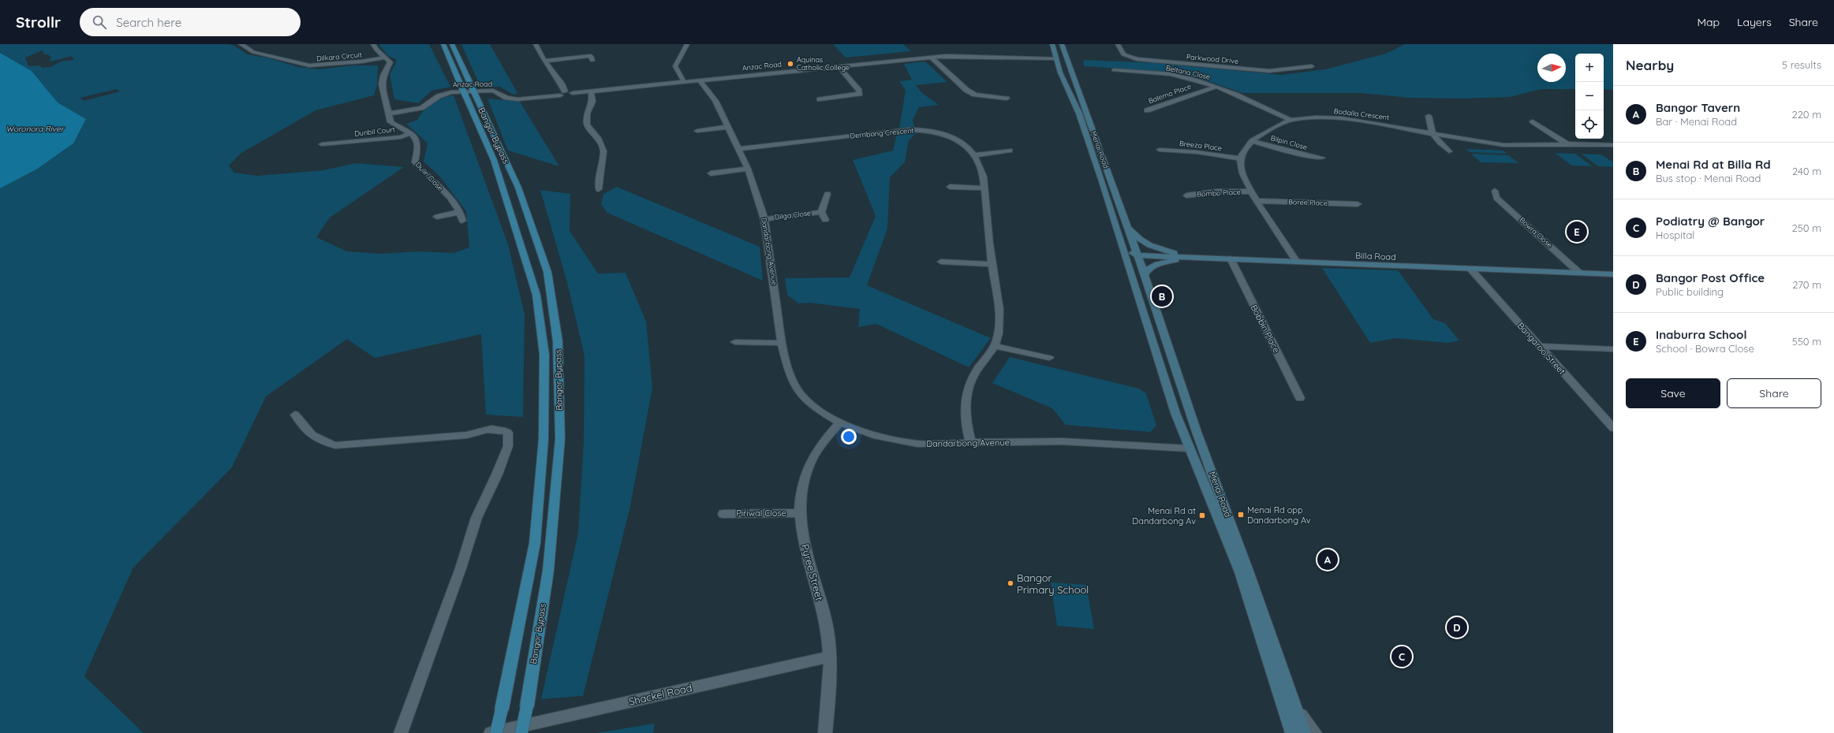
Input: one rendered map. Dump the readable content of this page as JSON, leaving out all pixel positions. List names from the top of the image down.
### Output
{
  "streets": {
    "main road": [
      "Anzac Road",
      "Bangor Bypass",
      "Menai Road",
      "Dandarbong Avenue",
      "Billa Road"
    ],
    "street": [
      "Dilkara Circuit",
      "Parkwood Drive",
      "Beltana Close",
      "Balemo Place",
      "Bodalla Crescent",
      "Dunbil Court",
      "Derribong Crescent",
      "Bilpin Close",
      "Breeza Place",
      "Dulin Close",
      "Bombo Place",
      "Boree Place",
      "Dilga Close",
      "Bowra Close",
      "Bobbin Place",
      "Bangaroo Street",
      "Piriwal Close",
      "Pyree Street",
      "Shackel Road"
    ]
  },
  "crossings": [
    ["Anzac Road", "Menai Road"],
    ["Anzac Road", "Dandarbong Avenue"],
    ["Beltana Close", "Balemo Place"],
    ["Beltana Close", "Bodalla Crescent"],
    ["Bodalla Crescent", "Bilpin Close"],
    ["Bodalla Crescent", "Breeza Place"],
    ["Dunbil Court", "Dulin Close"],
    ["Derribong Crescent", "Dandarbong Avenue"],
    ["Menai Road", "Dandarbong Avenue"],
    ["Menai Road", "Billa Road"],
    ["Dilga Close", "Dandarbong Avenue"],
    ["Bowra Close", "Billa Road"],
    ["Dandarbong Avenue", "Pyree Street"],
    ["Billa Road", "Bobbin Place"],
    ["Billa Road", "Bangaroo Street"],
    ["Piriwal Close", "Pyree Street"],
    ["Pyree Street", "Shackel Road"]
  ],
  "water": ["Woronora River"],
  "places": {
    "other": ["Aquinas Catholic College", "Bangor Primary School"],
    "transit": ["Menai Rd opp Dandarbong Av", "Menai Rd at Dandarbong Av"]
  },
  "north": "right",
  "page": {
    "header": "Strollr",
    "search": "Search here",
    "nav": ["Map", "Layers", "Share"],
    "heading": ["Nearby", "5 results"],
    "map_buttons": ["+", "−"],
    "list": [
      {
        "mark": "A",
        "name": "Bangor Tavern",
        "note": "Bar · Menai Road",
        "value": "220 m"
      },
      {
        "mark": "B",
        "name": "Menai Rd at Billa Rd",
        "note": "Bus stop · Menai Road",
        "value": "240 m"
      },
      {
        "mark": "C",
        "name": "Podiatry @ Bangor",
        "note": "Hospital",
        "value": "250 m"
      },
      {
        "mark": "D",
        "name": "Bangor Post Office",
        "note": "Public building",
        "value": "270 m"
      },
      {
        "mark": "E",
        "name": "Inaburra School",
        "note": "School · Bowra Close",
        "value": "550 m"
      }
    ],
    "pins": [
      "E",
      "B",
      "A",
      "D",
      "C"
    ],
    "buttons": ["Save", "Share"]
  }
}
